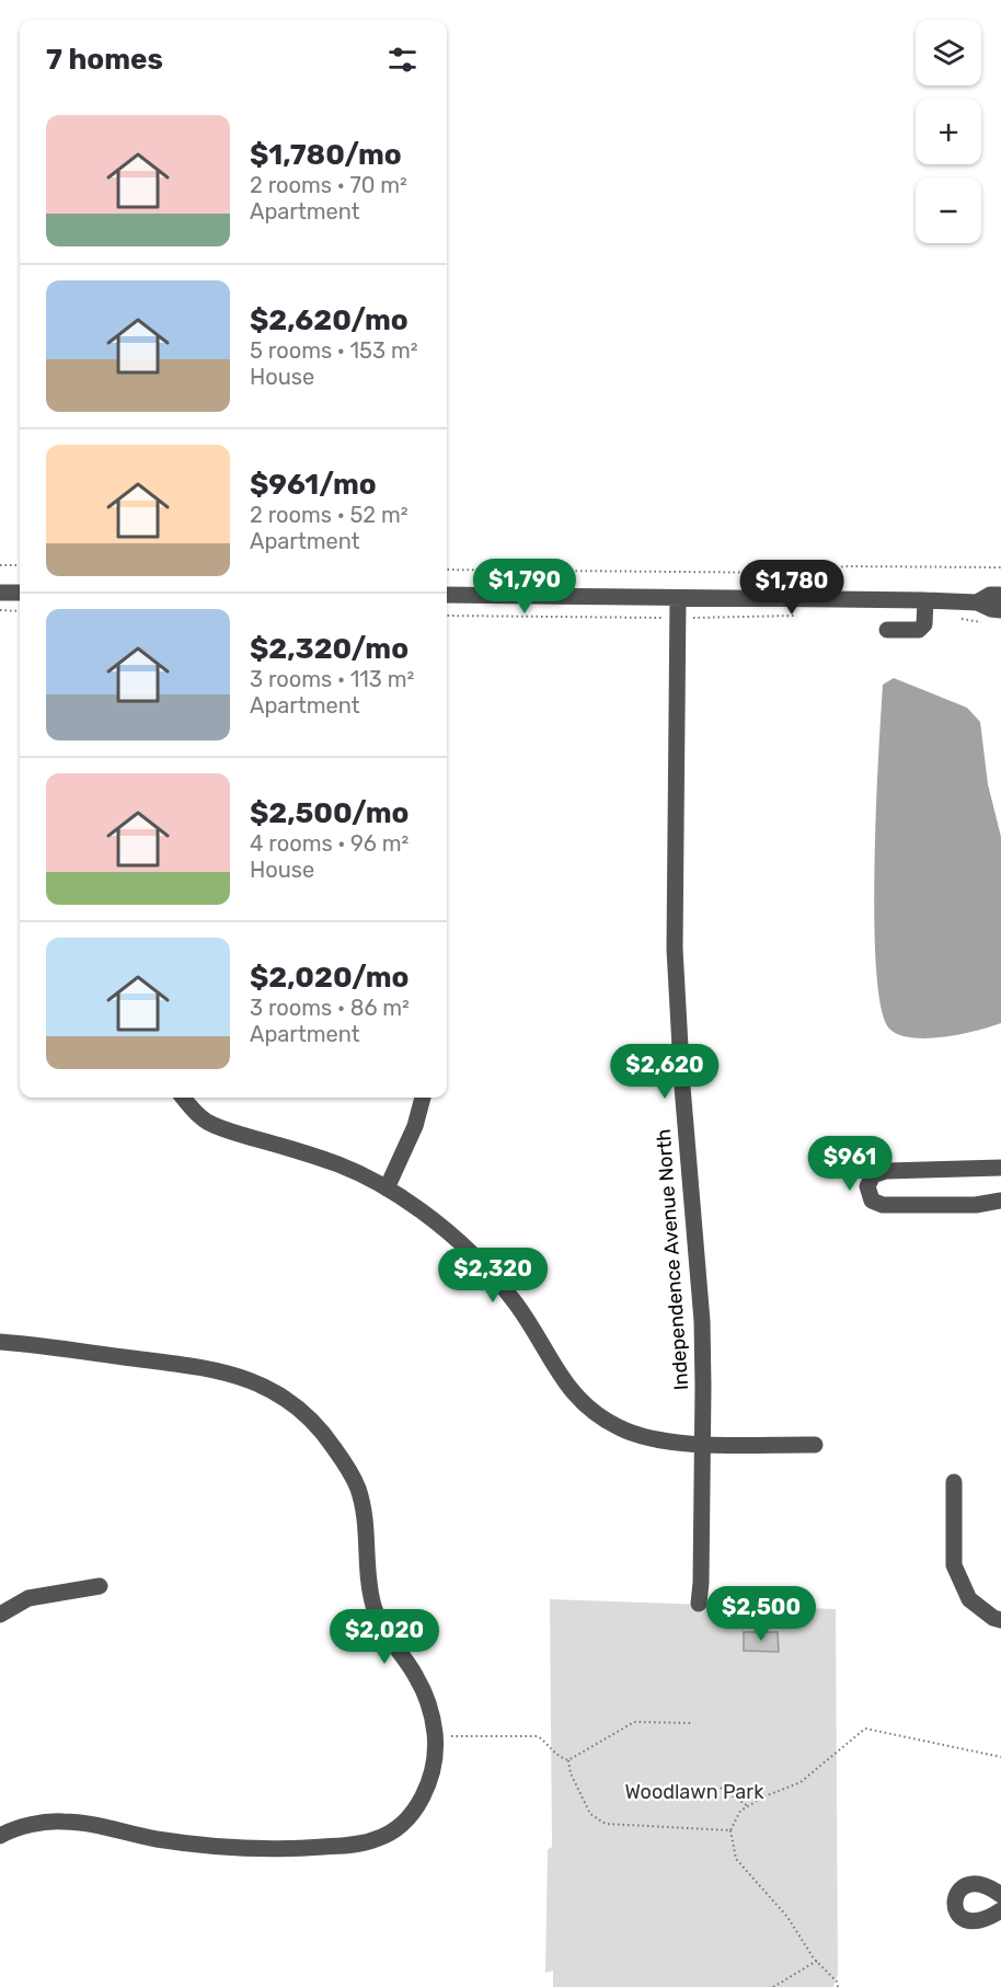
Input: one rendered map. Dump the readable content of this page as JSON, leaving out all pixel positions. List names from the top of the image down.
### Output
{
  "streets": {
    "street": ["Independence Avenue North"]
  },
  "parks": ["Woodlawn Park"],
  "page": {
    "map_buttons": ["+", "−"],
    "heading": "7 homes",
    "list": [
      {
        "name": "$1,780/mo",
        "note": "2 rooms · 70 m² · Apartment"
      },
      {
        "name": "$2,620/mo",
        "note": "5 rooms · 153 m² · House"
      },
      {
        "name": "$961/mo",
        "note": "2 rooms · 52 m² · Apartment"
      },
      {
        "name": "$2,320/mo",
        "note": "3 rooms · 113 m² · Apartment"
      },
      {
        "name": "$2,500/mo",
        "note": "4 rooms · 96 m² · House"
      },
      {
        "name": "$2,020/mo",
        "note": "3 rooms · 86 m² · Apartment"
      }
    ],
    "price": [
      "$1,790",
      "$1,780",
      "$2,620",
      "$961",
      "$2,320",
      "$2,500",
      "$2,020"
    ]
  }
}
